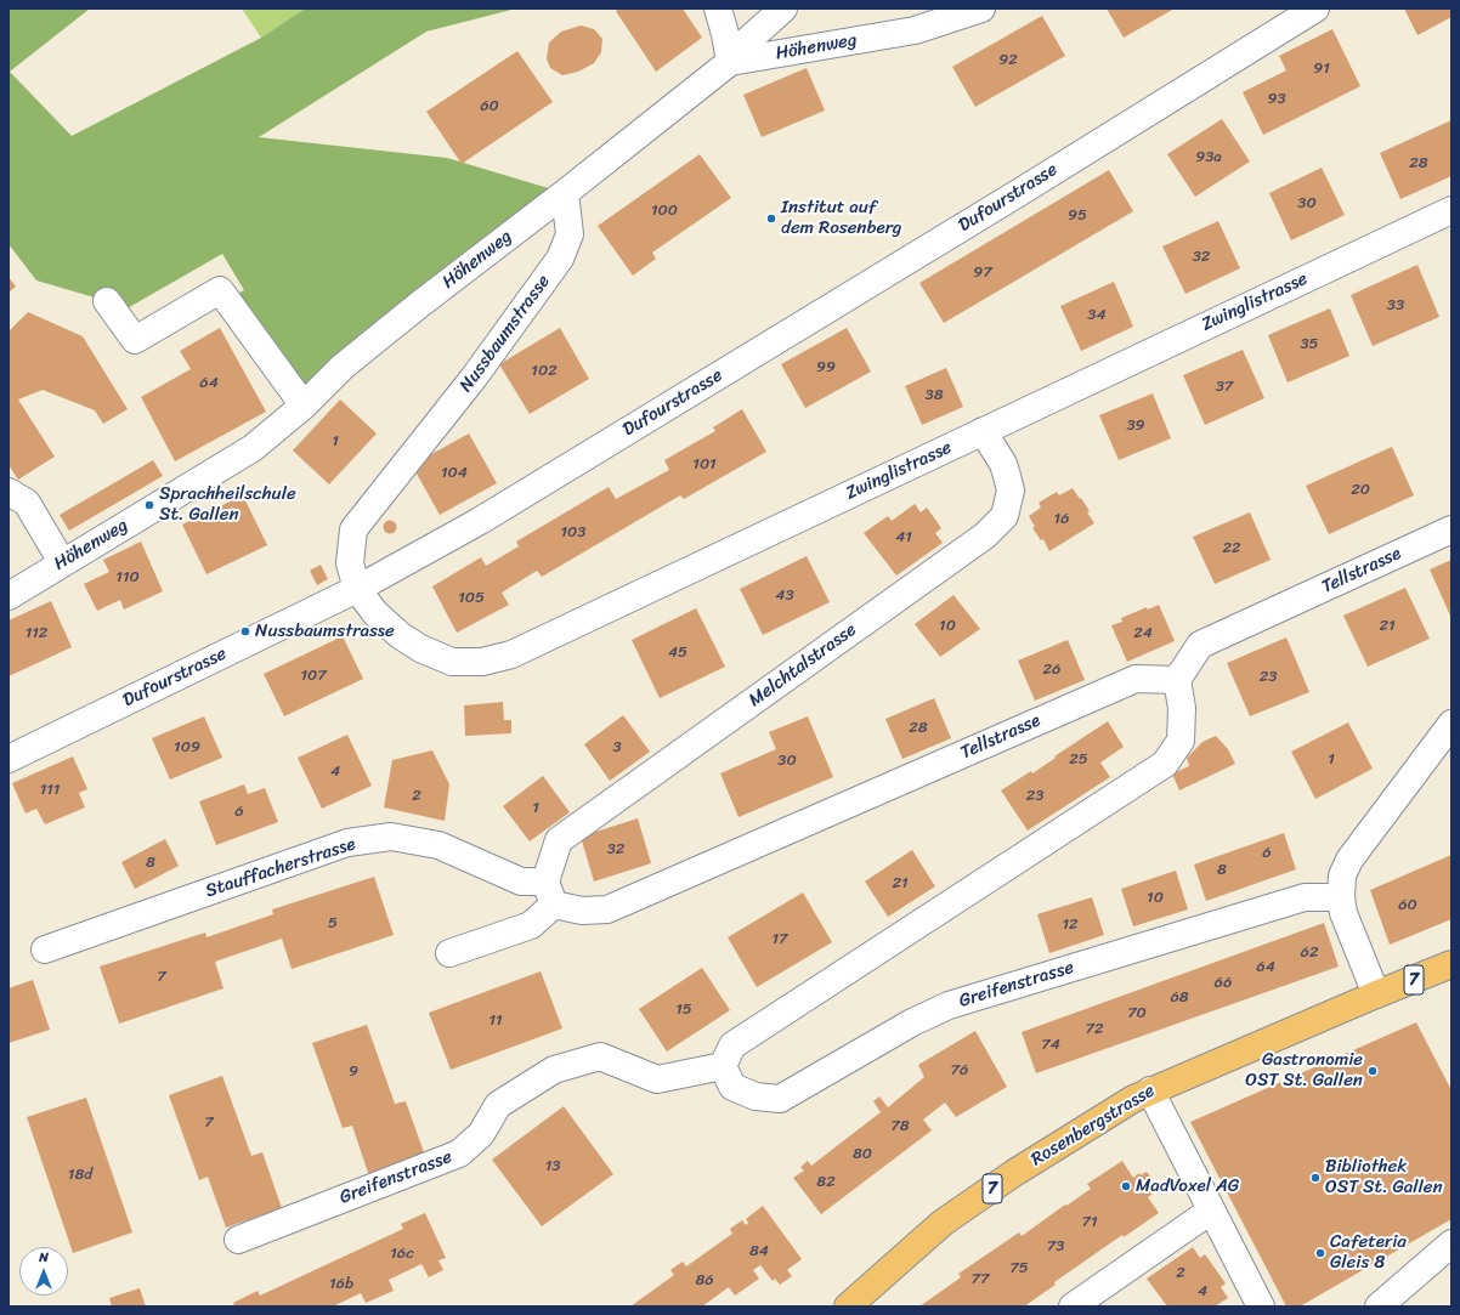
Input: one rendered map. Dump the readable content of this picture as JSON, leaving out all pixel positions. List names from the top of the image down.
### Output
{
  "streets": {
    "main road": ["7", "Rosenbergstrasse"],
    "street": [
      "Höhenweg",
      "Dufourstrasse",
      "Zwinglistrasse",
      "Nussbaumstrasse",
      "Tellstrasse",
      "Melchtalstrasse",
      "Stauffacherstrasse",
      "Greifenstrasse"
    ]
  },
  "crossings": [
    ["Höhenweg", "Nussbaumstrasse"],
    ["Dufourstrasse", "Zwinglistrasse"],
    ["Dufourstrasse", "Nussbaumstrasse"],
    ["Zwinglistrasse", "Nussbaumstrasse"],
    ["Zwinglistrasse", "Melchtalstrasse"],
    ["Tellstrasse", "Melchtalstrasse"],
    ["Tellstrasse", "Stauffacherstrasse"],
    ["Melchtalstrasse", "Stauffacherstrasse"]
  ],
  "places": [
    "Institut auf dem Rosenberg",
    "Sprachheilschule St. Gallen",
    "Nussbaumstrasse",
    "Gastronomie OST St. Gallen",
    "Bibliothek OST St. Gallen",
    "MadVoxel AG",
    "Cafeteria Gleis 8"
  ],
  "house_numbers": [
    "92",
    "91",
    "93",
    "60",
    "93a",
    "28",
    "30",
    "100",
    "95",
    "32",
    "97",
    "33",
    "34",
    "35",
    "99",
    "102",
    "64",
    "37",
    "38",
    "39",
    "1",
    "101",
    "104",
    "20",
    "16",
    "103",
    "41",
    "22",
    "110",
    "43",
    "105",
    "10",
    "21",
    "112",
    "24",
    "45",
    "26",
    "107",
    "23",
    "28",
    "109",
    "3",
    "25",
    "1",
    "30",
    "4",
    "111",
    "2",
    "23",
    "1",
    "6",
    "32",
    "6",
    "8",
    "8",
    "21",
    "10",
    "60",
    "5",
    "12",
    "17",
    "62",
    "64",
    "7",
    "66",
    "68",
    "15",
    "70",
    "11",
    "72",
    "74",
    "76",
    "9",
    "7",
    "78",
    "80",
    "13",
    "18d",
    "82",
    "71",
    "73",
    "84",
    "16c",
    "75",
    "2",
    "77",
    "86",
    "16b",
    "4"
  ],
  "north": "top"
}
